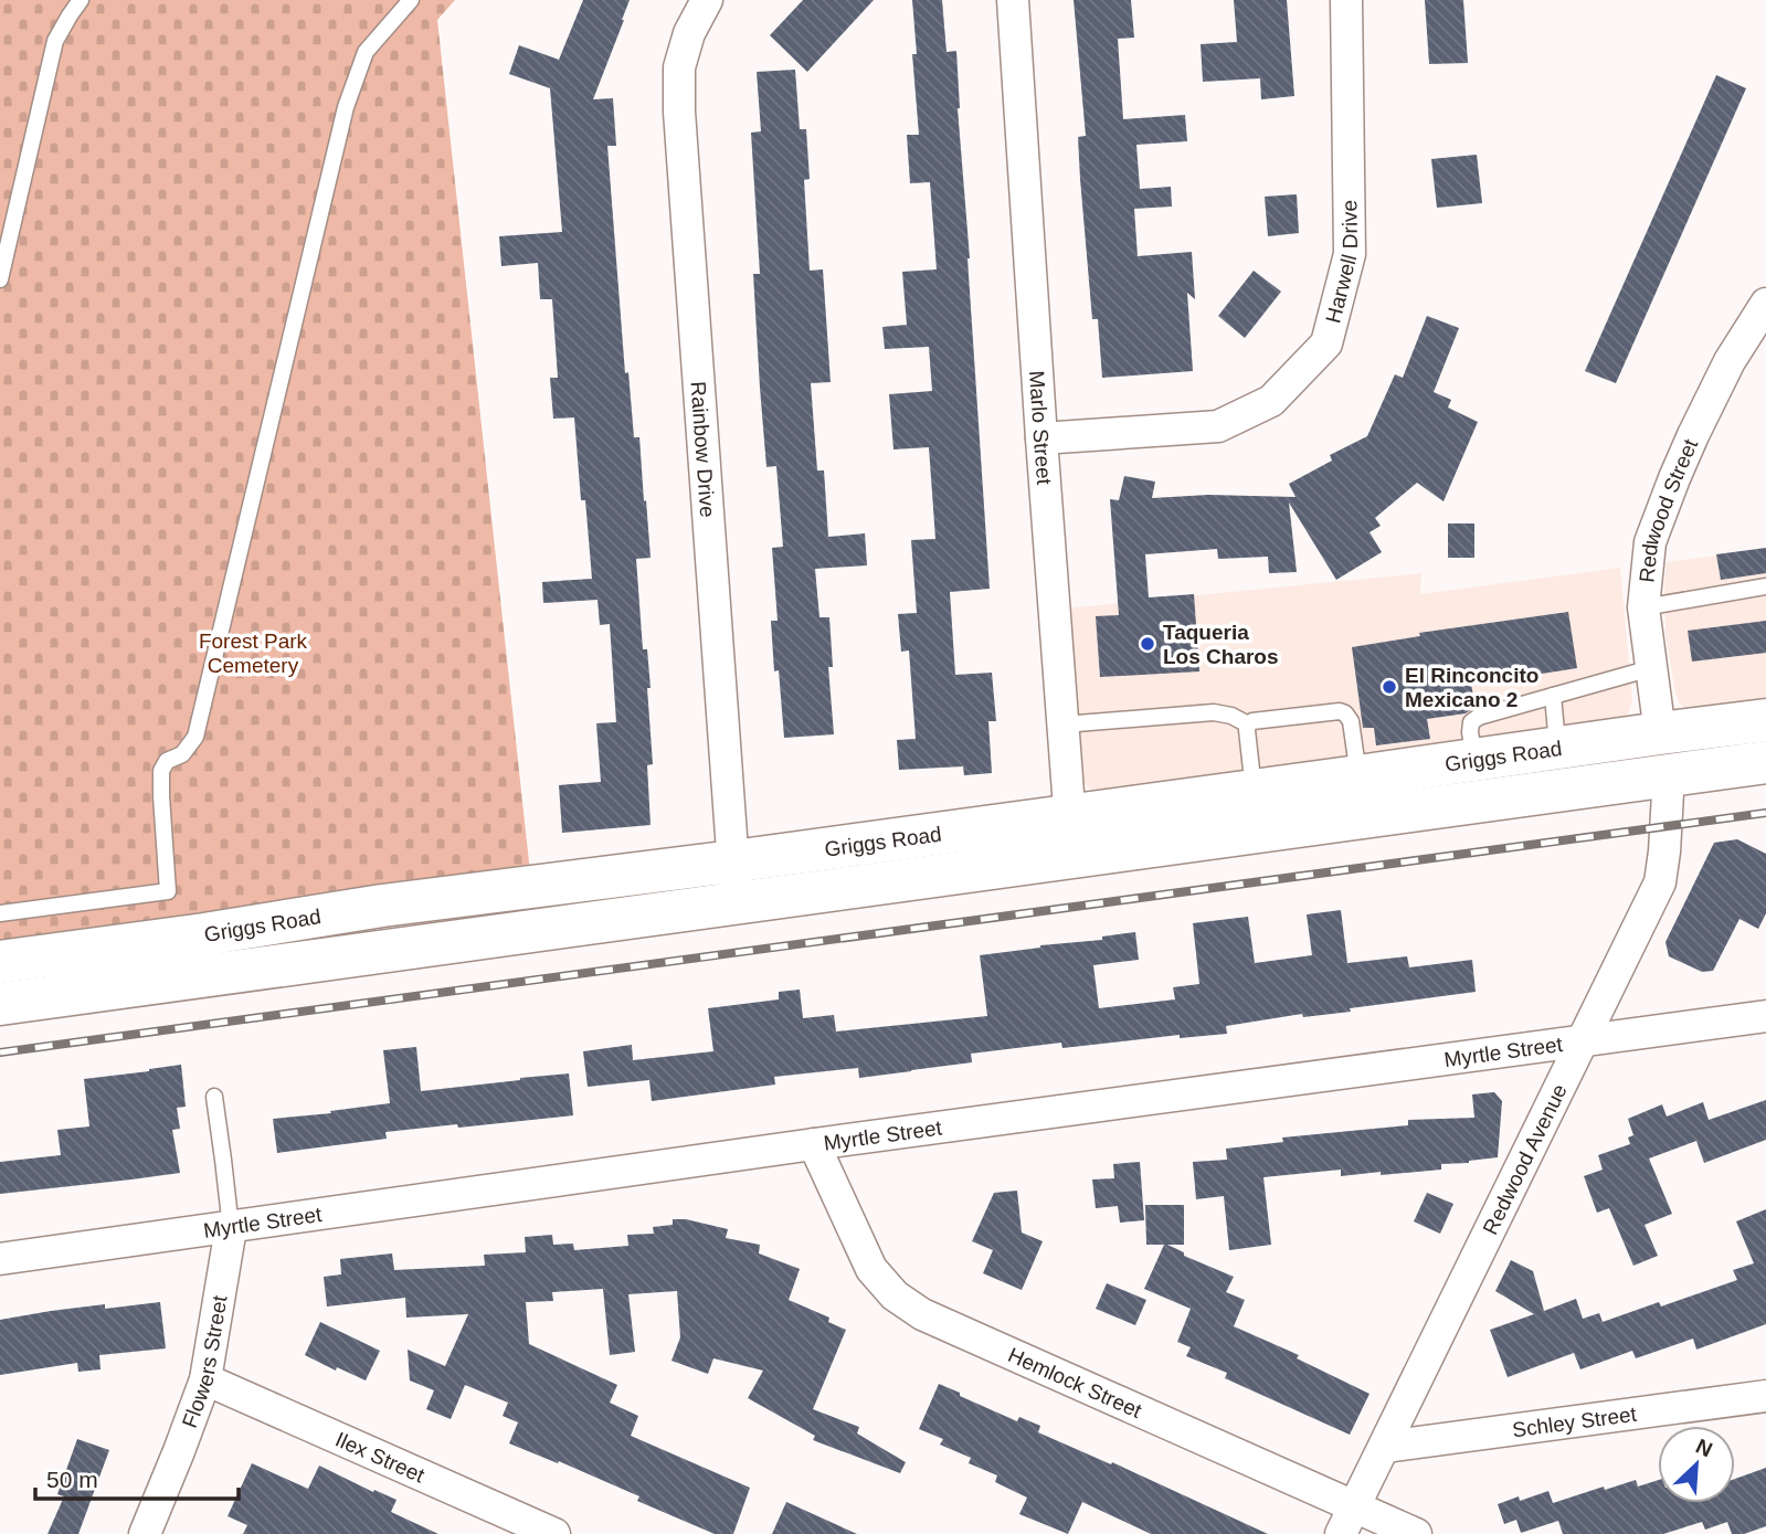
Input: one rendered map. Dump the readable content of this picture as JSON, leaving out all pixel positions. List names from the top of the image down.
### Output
{
  "streets": {
    "main road": ["Griggs Road"],
    "street": [
      "Harwell Drive",
      "Marlo Street",
      "Rainbow Drive",
      "Redwood Street",
      "Myrtle Street",
      "Redwood Avenue",
      "Flowers Street",
      "Hemlock Street",
      "Schley Street",
      "Ilex Street"
    ]
  },
  "crossings": [
    ["Harwell Drive", "Marlo Street"],
    ["Marlo Street", "Griggs Road"],
    ["Rainbow Drive", "Griggs Road"],
    ["Redwood Street", "Griggs Road"],
    ["Griggs Road", "Redwood Avenue"],
    ["Myrtle Street", "Redwood Avenue"],
    ["Myrtle Street", "Flowers Street"],
    ["Myrtle Street", "Hemlock Street"],
    ["Redwood Avenue", "Hemlock Street"],
    ["Redwood Avenue", "Schley Street"],
    ["Flowers Street", "Ilex Street"]
  ],
  "parks": ["Forest Park Cemetery"],
  "places": ["Taqueria Los Charos", "El Rinconcito Mexicano 2"],
  "scale_bar": "50 m",
  "north": "top right"
}
